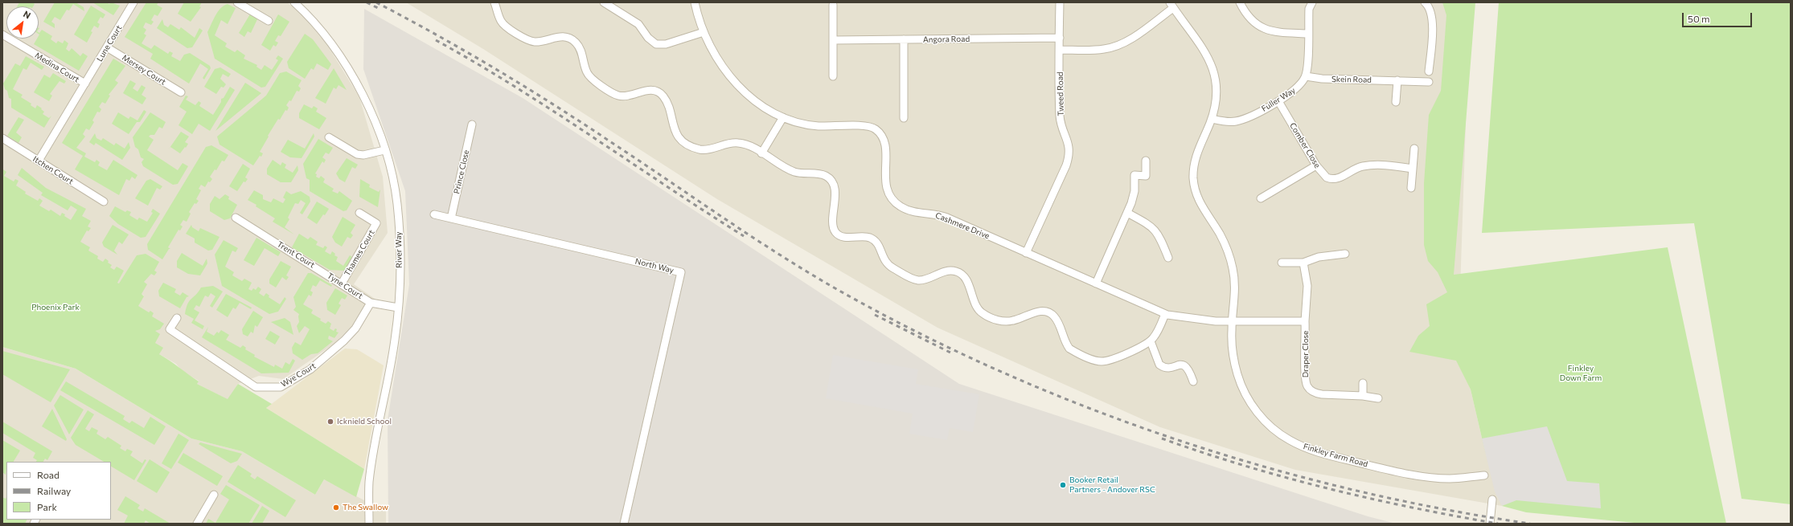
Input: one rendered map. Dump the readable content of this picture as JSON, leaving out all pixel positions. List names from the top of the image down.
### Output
{
  "streets": {
    "street": [
      "Angora Road",
      "Lune Court",
      "Medina Court",
      "Mersey Court",
      "Skein Road",
      "Tweed Road",
      "Fuller Way",
      "Comber Close",
      "Itchen Court",
      "Prince Close",
      "Cashmere Drive",
      "River Way",
      "Thames Court",
      "Trent Court",
      "North Way",
      "Tyne Court",
      "Draper Close",
      "Wye Court",
      "Finkley Farm Road"
    ]
  },
  "crossings": [
    ["Angora Road", "Tweed Road"],
    ["Lune Court", "Medina Court"],
    ["Lune Court", "Mersey Court"],
    ["Medina Court", "Itchen Court"],
    ["Skein Road", "Fuller Way"],
    ["Tweed Road", "Cashmere Drive"],
    ["Fuller Way", "Comber Close"],
    ["Fuller Way", "Finkley Farm Road"],
    ["Prince Close", "North Way"],
    ["Cashmere Drive", "Draper Close"],
    ["Cashmere Drive", "Finkley Farm Road"],
    ["Thames Court", "Tyne Court"],
    ["Trent Court", "Tyne Court"],
    ["Tyne Court", "Wye Court"],
    ["Draper Close", "Finkley Farm Road"]
  ],
  "parks": ["Phoenix Park", "Finkley Down Farm"],
  "places": ["Icknield School", "Booker Retail Partners - Andover RSC", "The Swallow"],
  "legend": ["Road", "Railway", "Park"],
  "scale_bar": "50 m",
  "north": "top right"
}
